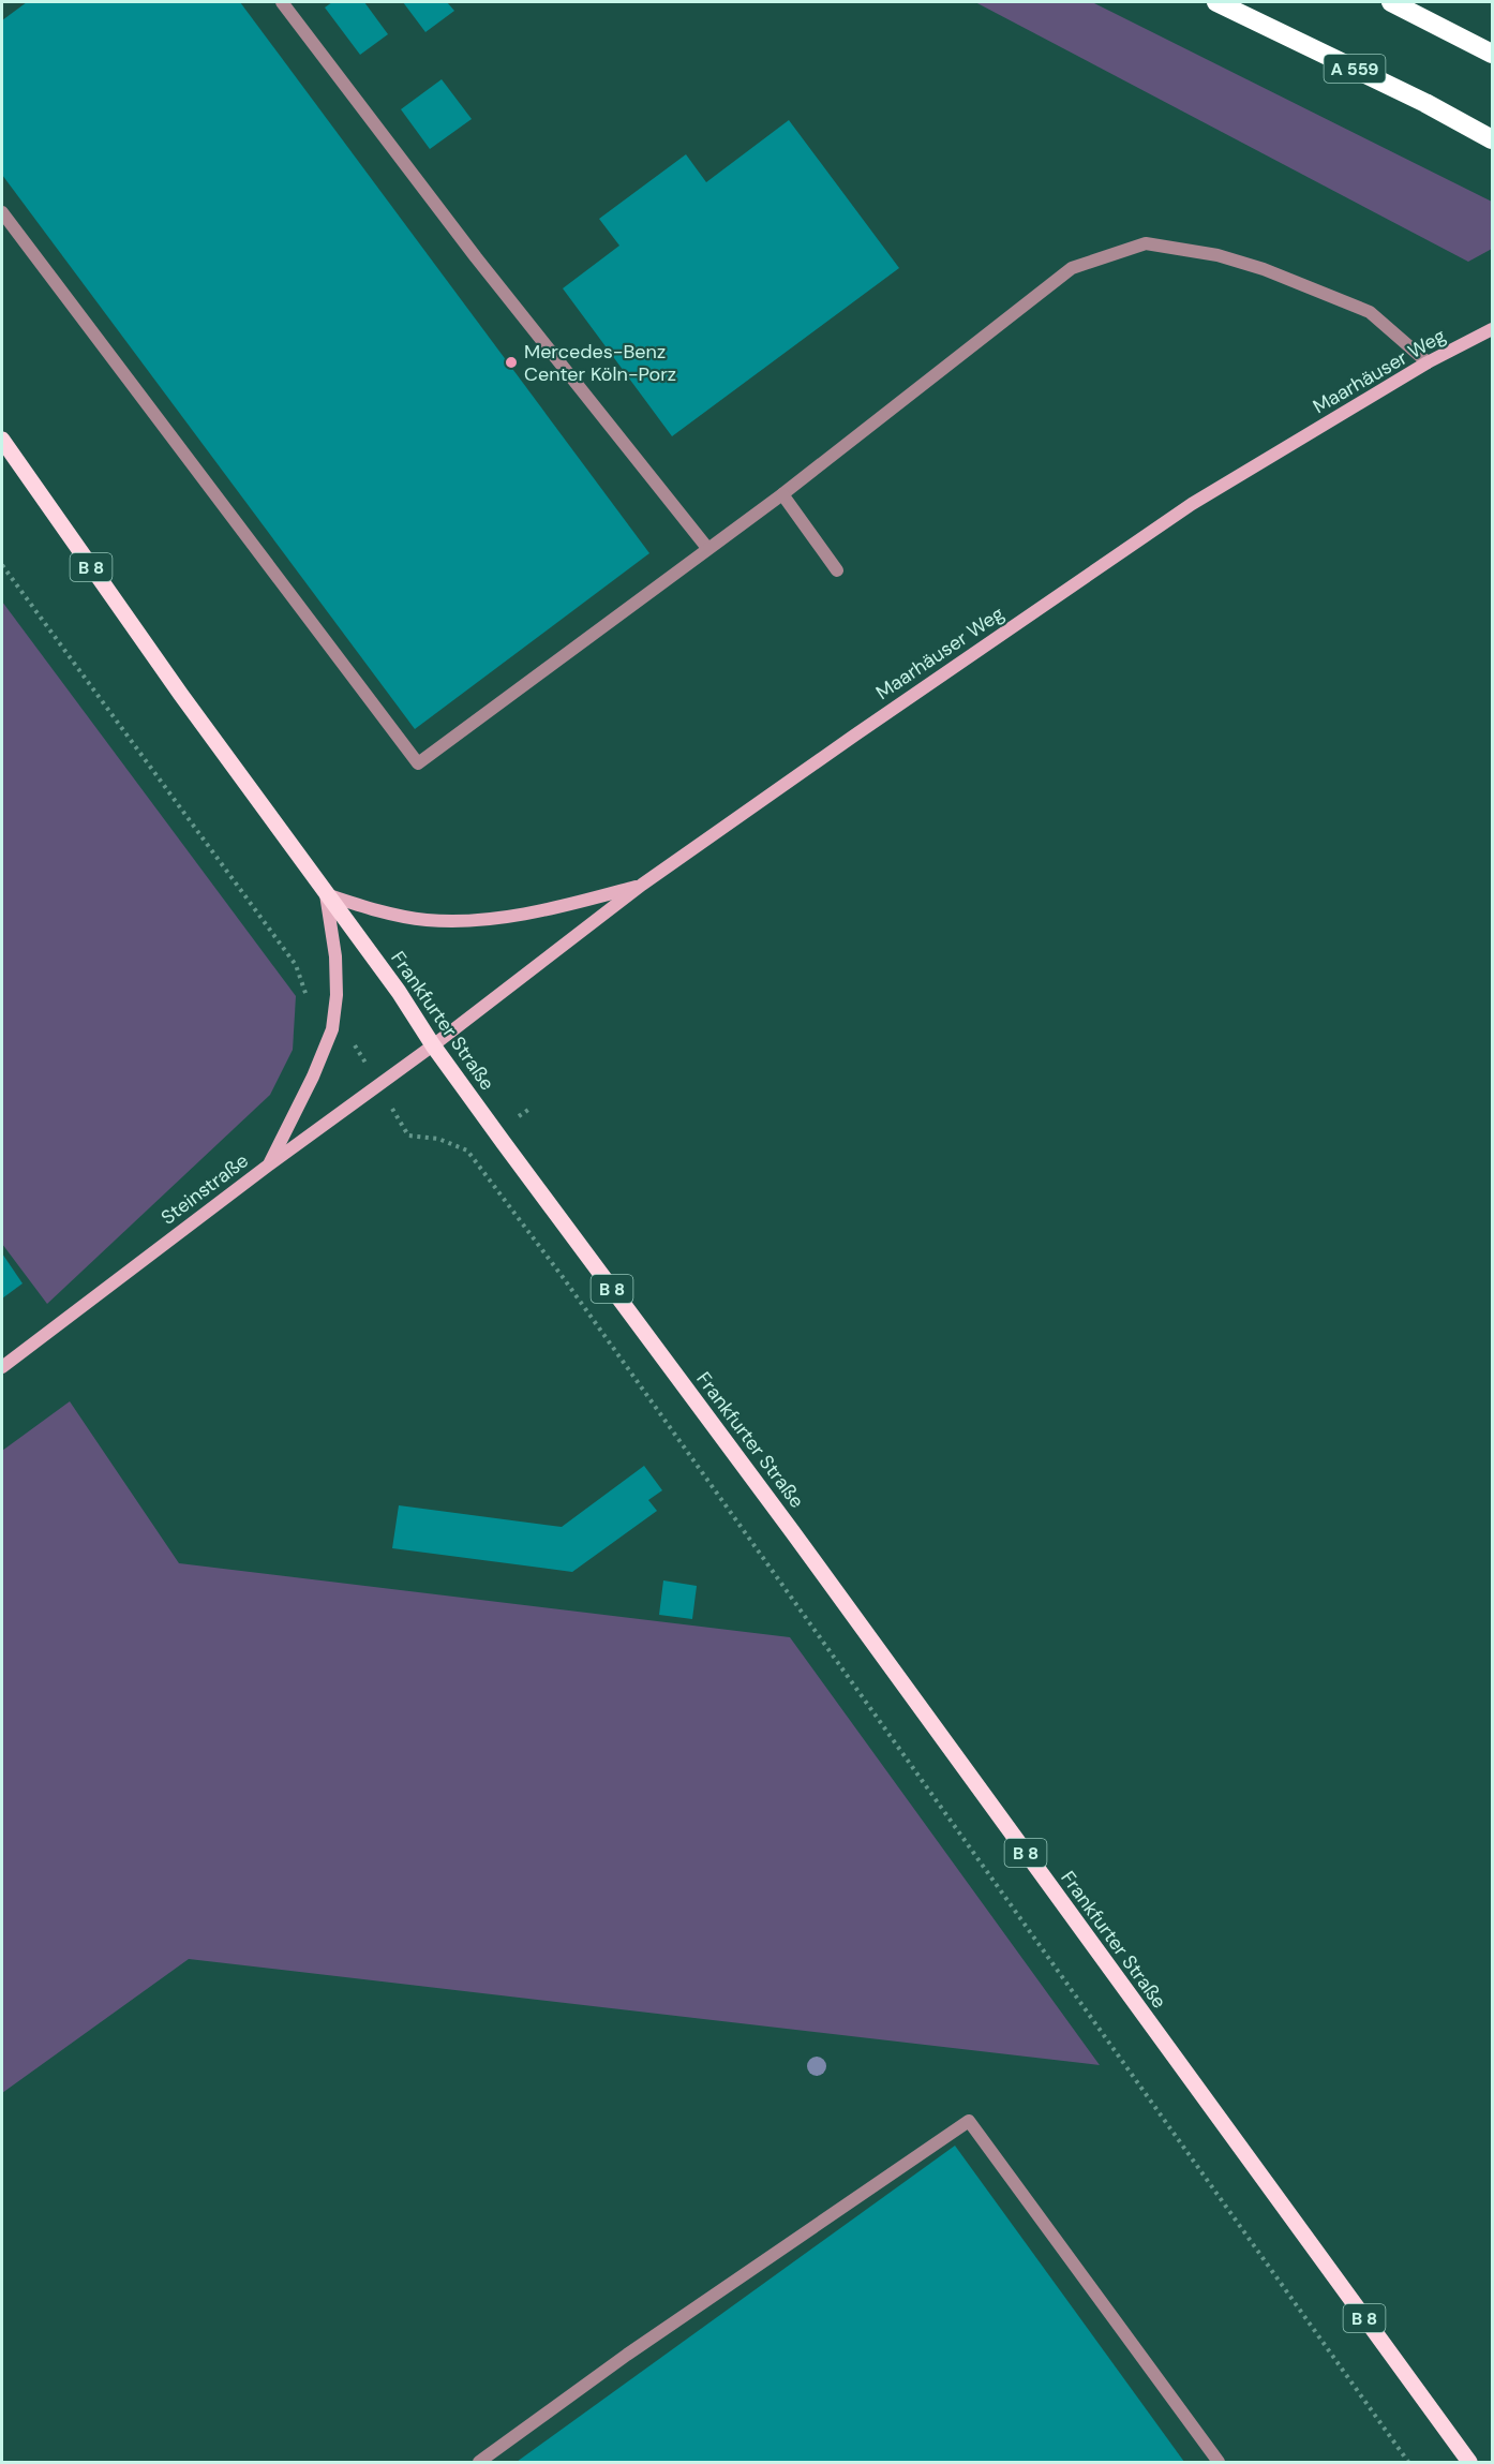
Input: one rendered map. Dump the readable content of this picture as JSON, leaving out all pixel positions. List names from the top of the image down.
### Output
{
  "streets": {
    "highway": ["A 559"],
    "main road": [
      "Maarhäuser Weg",
      "B 8",
      "Frankfurter Straße",
      "Steinstraße"
    ]
  },
  "crossings": [
    ["Maarhäuser Weg", "Frankfurter Straße"],
    ["Maarhäuser Weg", "Steinstraße"],
    ["Frankfurter Straße", "Steinstraße"]
  ],
  "places": ["Mercedes-Benz Center Köln-Porz"]
}
